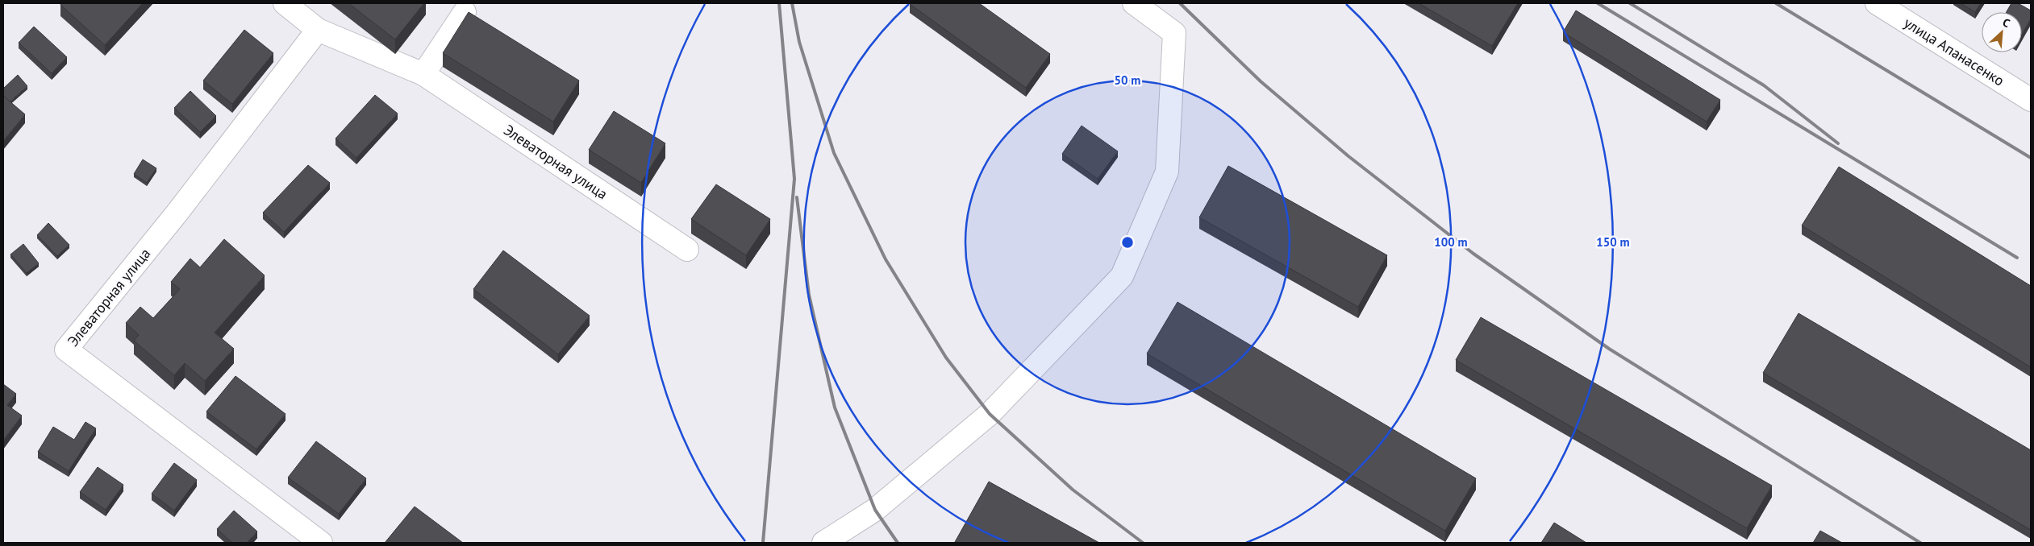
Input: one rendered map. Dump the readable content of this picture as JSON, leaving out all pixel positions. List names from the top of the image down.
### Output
{
  "streets": {
    "street": ["улица Апанасенко", "Элеваторная улица"]
  },
  "north": "top right",
  "rings": ["50 m", "100 m", "150 m"]
}
